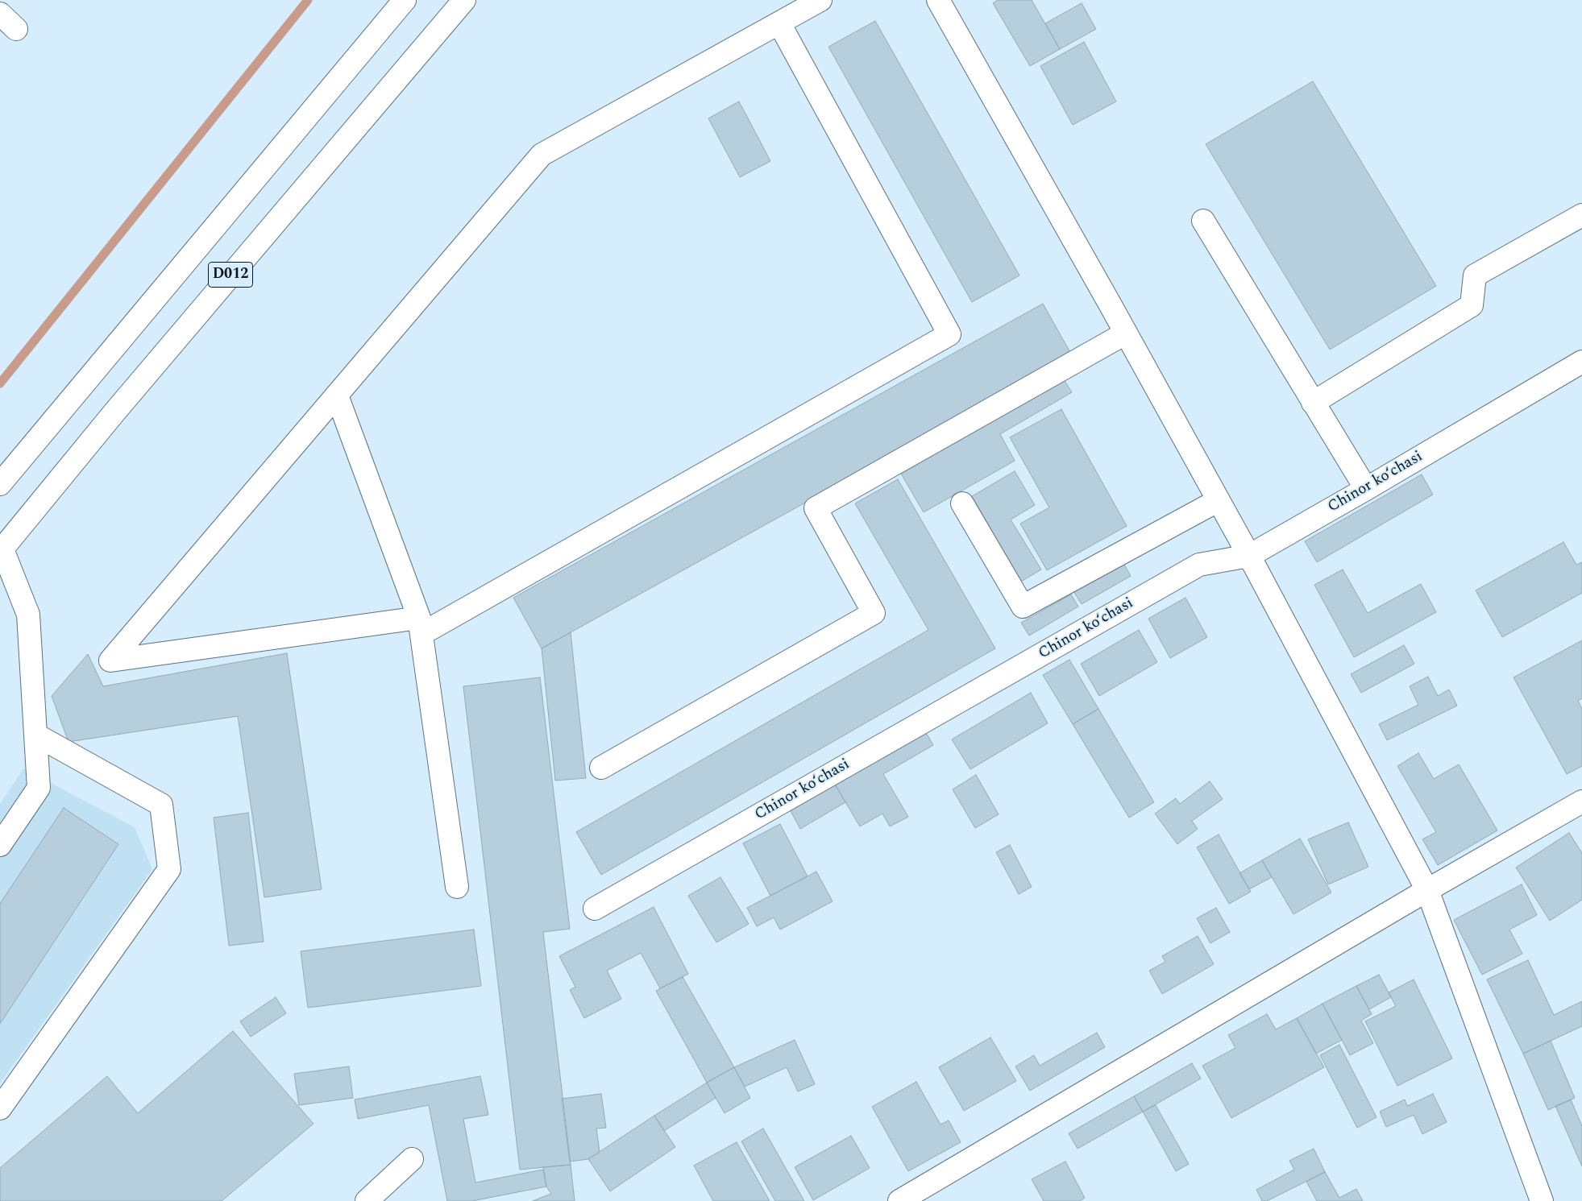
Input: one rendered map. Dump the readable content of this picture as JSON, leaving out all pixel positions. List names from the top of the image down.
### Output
{
  "streets": {
    "main road": ["D012", "Chinor ko‘chasi"]
  }
}
